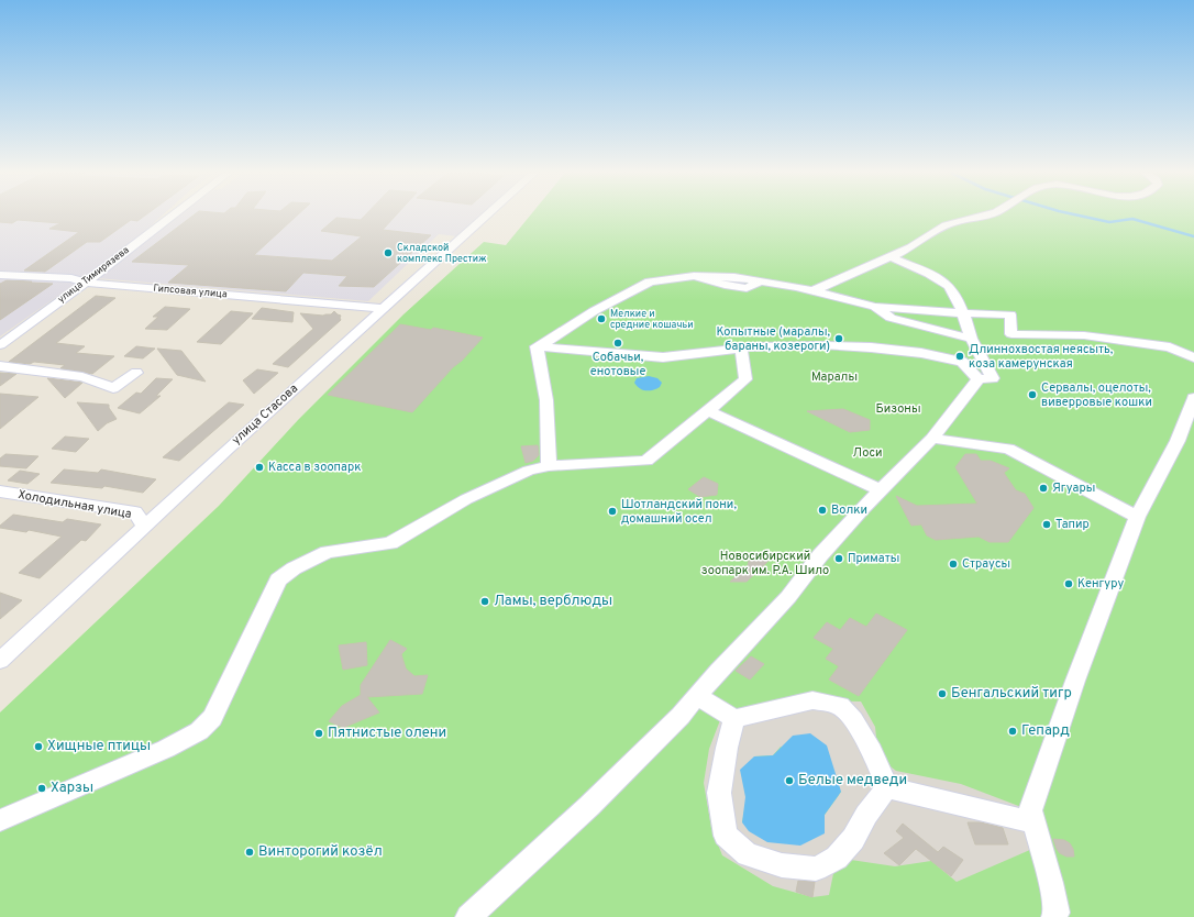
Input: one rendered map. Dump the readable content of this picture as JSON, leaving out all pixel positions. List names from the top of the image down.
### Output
{
  "streets": {
    "street": [
      "улица Тимирязева",
      "Гипсовая улица",
      "улица Стасова",
      "Холодильная улица"
    ]
  },
  "crossings": [
    ["улица Тимирязева", "Гипсовая улица"],
    ["Гипсовая улица", "улица Стасова"],
    ["улица Стасова", "Холодильная улица"]
  ],
  "parks": [
    "Маралы",
    "Бизоны",
    "Лоси",
    "Новосибирский зоопарк им. Р.А. Шило"
  ],
  "places": [
    "Складской комплекс Престиж",
    "Мелкие и средние кошачьи",
    "Копытные (маралы, бараны, козероги)",
    "Собачьи, енотовые",
    "Длиннохвостая неясыть, коза камерунская",
    "Сервалы, оцелоты, виверровые кошки",
    "Касса в зоопарк",
    "Ягуары",
    "Волки",
    "Шотландский пони, домашний осел",
    "Тапир",
    "Приматы",
    "Страусы",
    "Кенгуру",
    "Ламы, верблюды",
    "Бенгальский тигр",
    "Гепард",
    "Пятнистые олени",
    "Хищные птицы",
    "Белые медведи",
    "Харзы",
    "Винторогий козёл"
  ]
}
